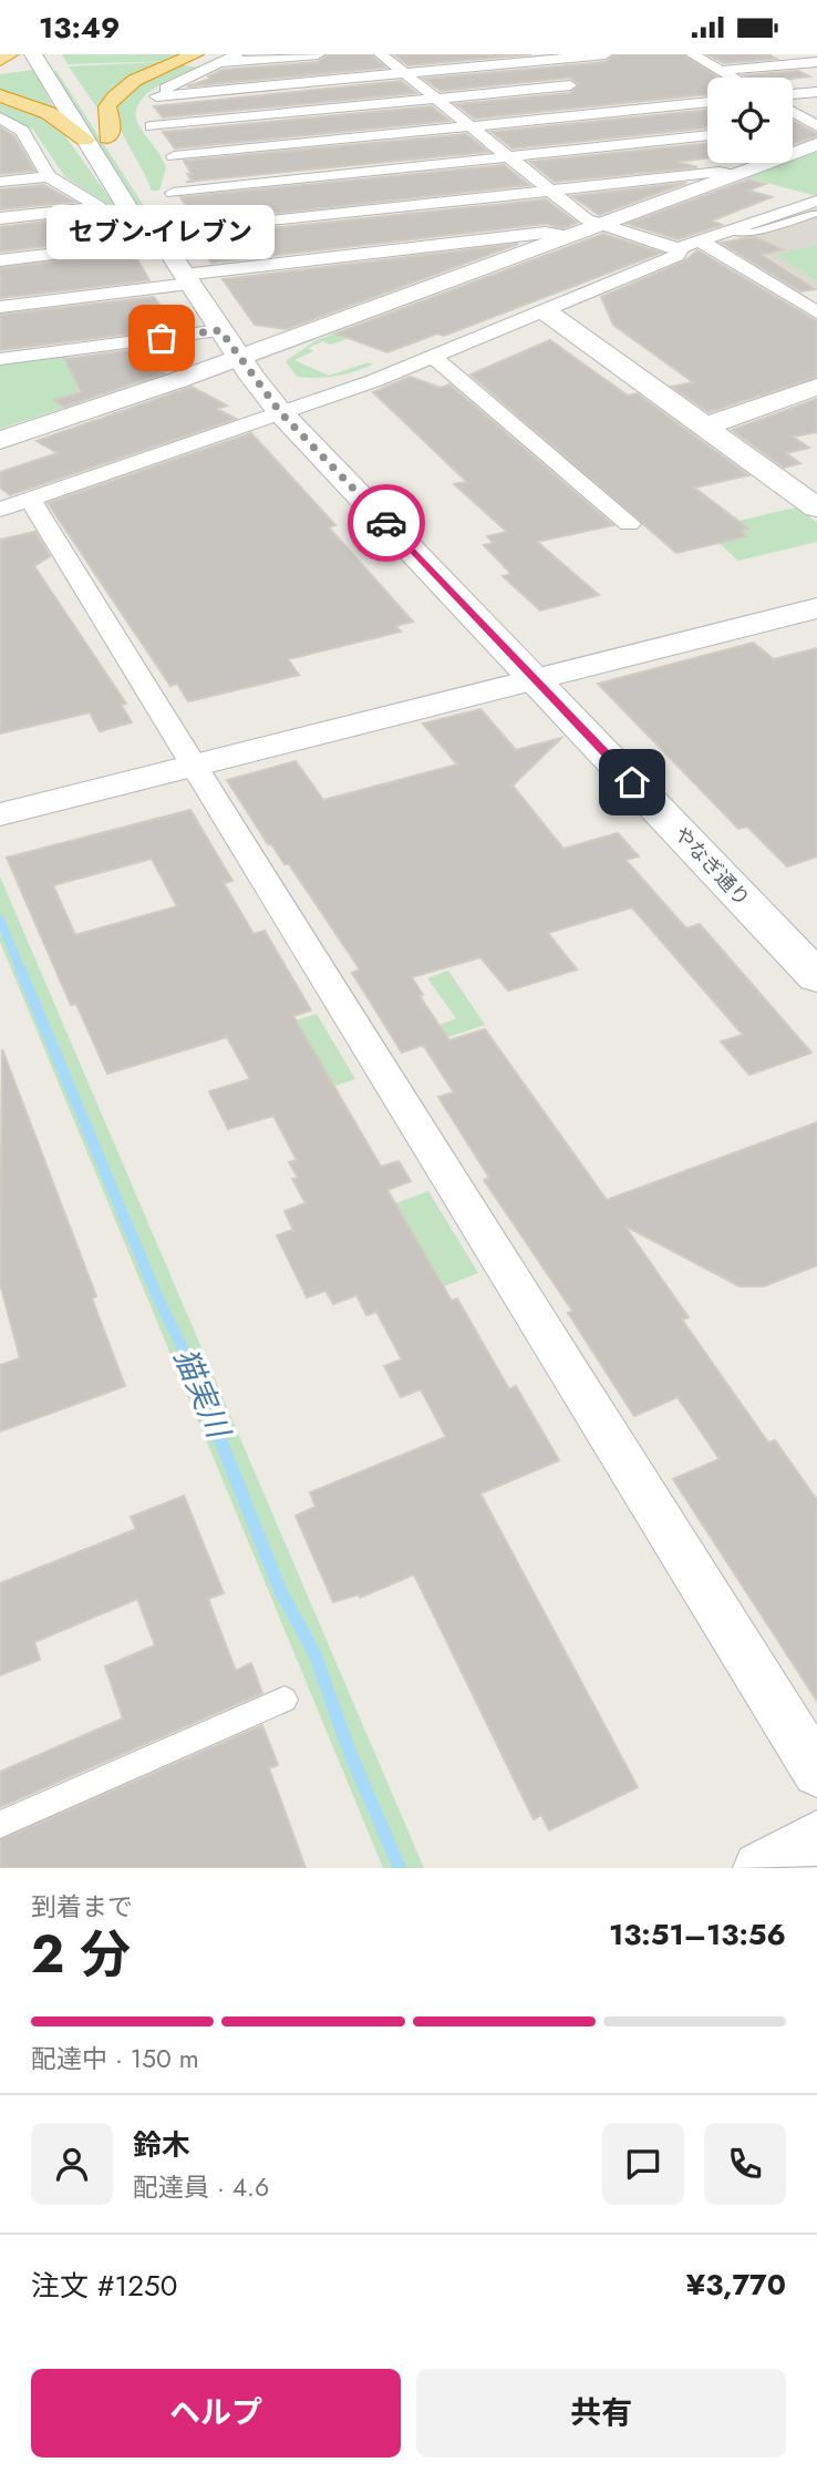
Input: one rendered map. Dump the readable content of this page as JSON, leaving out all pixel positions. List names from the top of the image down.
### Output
{
  "streets": {
    "street": ["やなぎ通り"]
  },
  "water": ["猫実川"],
  "places": ["セブン-イレブン"],
  "page": {
    "status": "13:49",
    "bubble": "セブン-イレブン",
    "heading": ["2 分", "到着まで", "13:51–13:56"],
    "panel": [
      "鈴木",
      "配達員 · 4.6",
      "注文 #1250",
      "¥3,770"
    ],
    "bar": "配達中 · 150 m",
    "buttons": ["ヘルプ", "共有"]
  }
}
